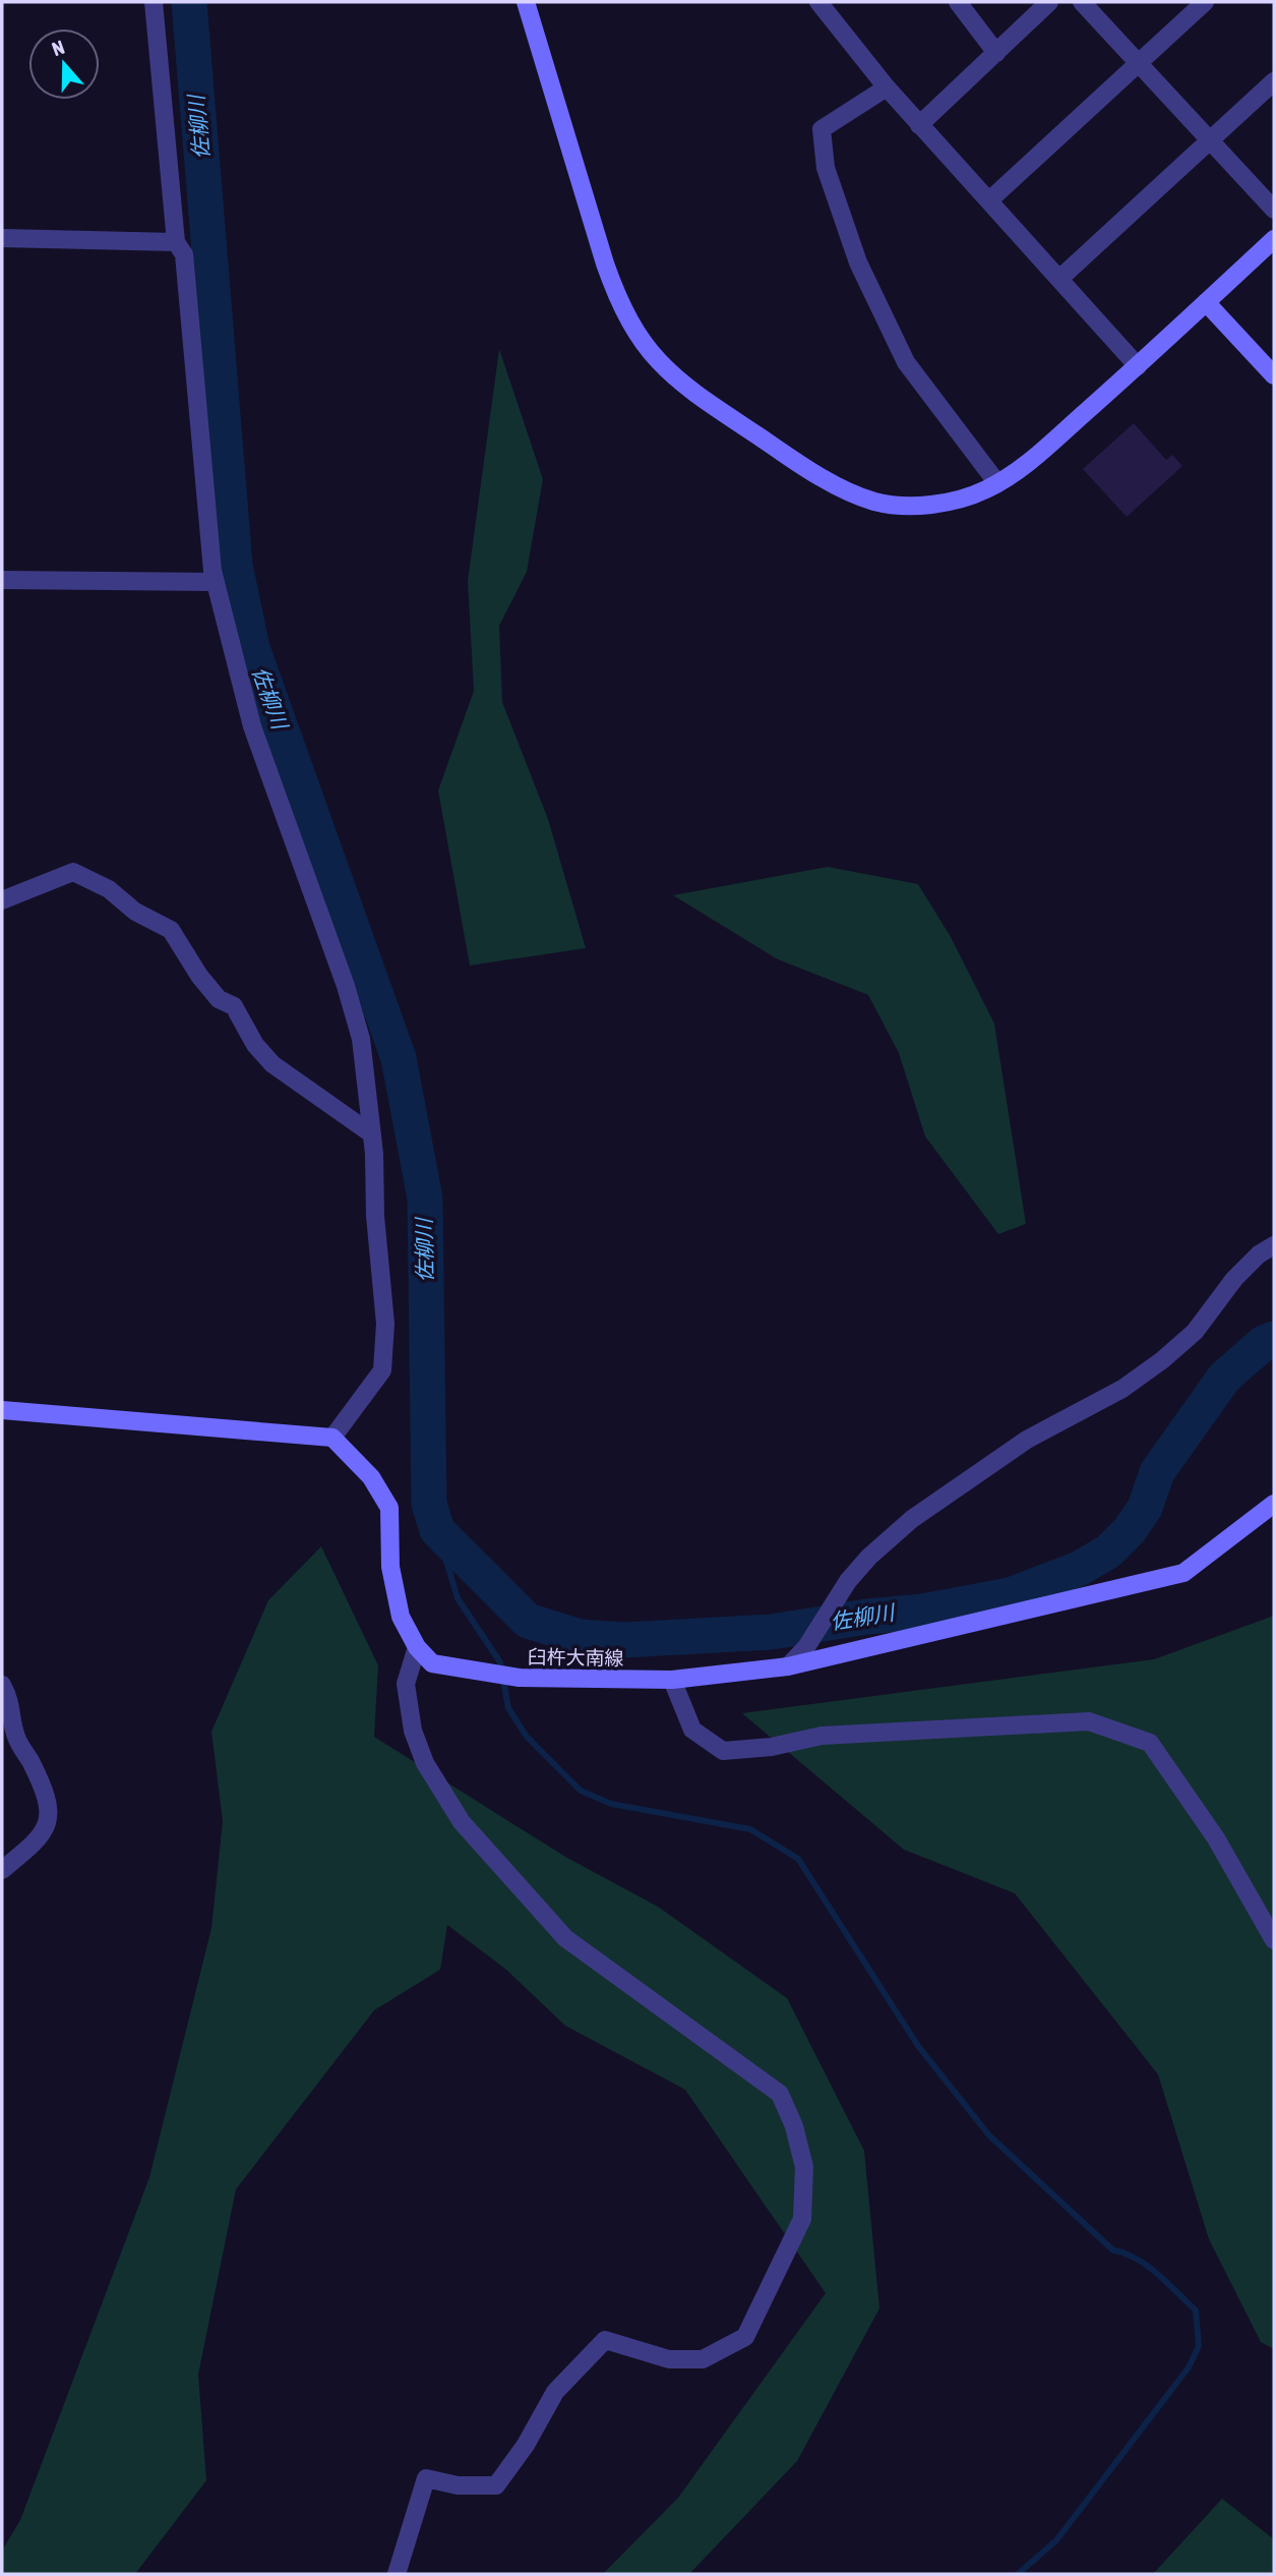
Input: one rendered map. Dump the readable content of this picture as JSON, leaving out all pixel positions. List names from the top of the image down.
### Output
{
  "streets": {
    "main road": ["臼杵大南線"]
  },
  "water": ["佐柳川"],
  "north": "top"
}
